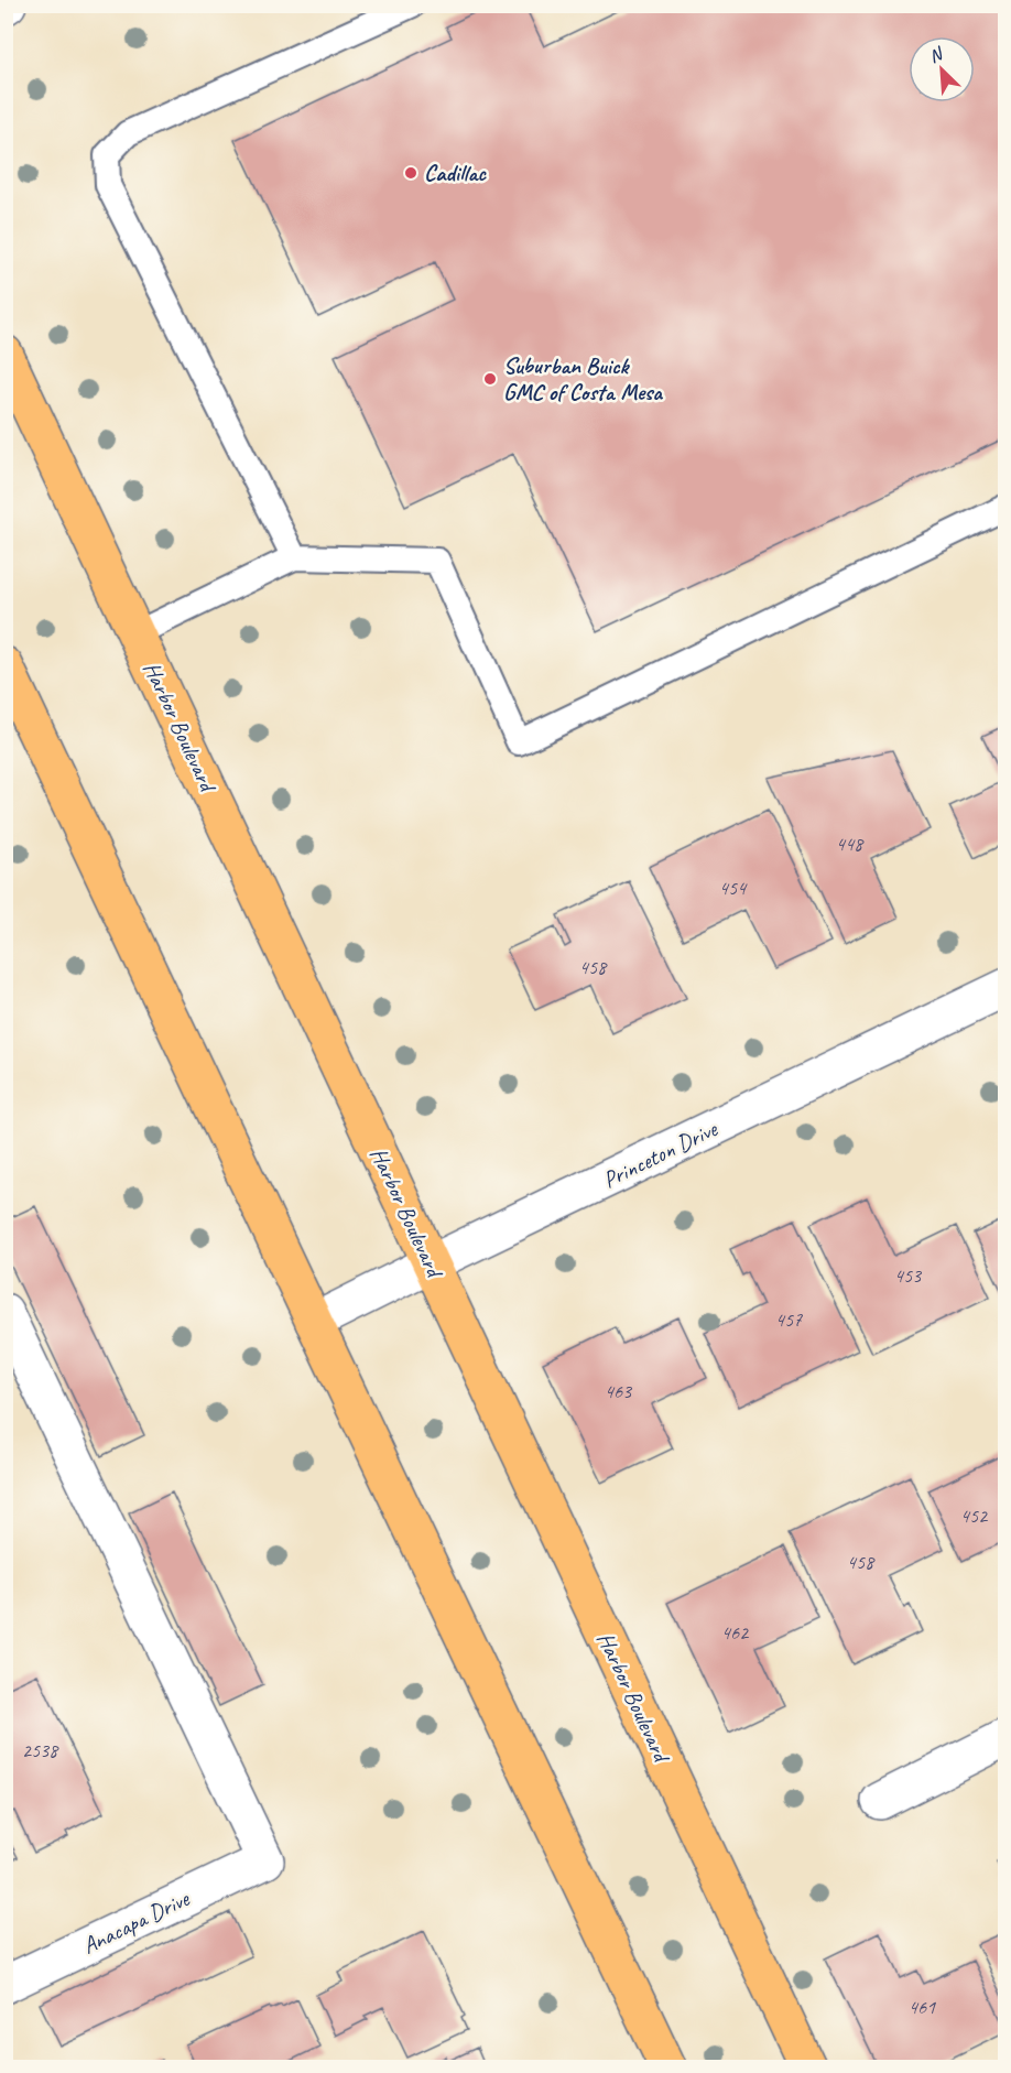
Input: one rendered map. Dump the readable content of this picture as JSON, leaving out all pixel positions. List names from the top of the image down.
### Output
{
  "streets": {
    "main road": ["Harbor Boulevard"],
    "street": ["Princeton Drive", "Anacapa Drive"]
  },
  "crossings": [
    ["Harbor Boulevard", "Princeton Drive"]
  ],
  "places": ["Cadillac", "Suburban Buick GMC of Costa Mesa"],
  "house_numbers": [
    "448",
    "454",
    "458",
    "453",
    "457",
    "463",
    "452",
    "458",
    "462",
    "2538",
    "461"
  ],
  "north": "top left"
}
